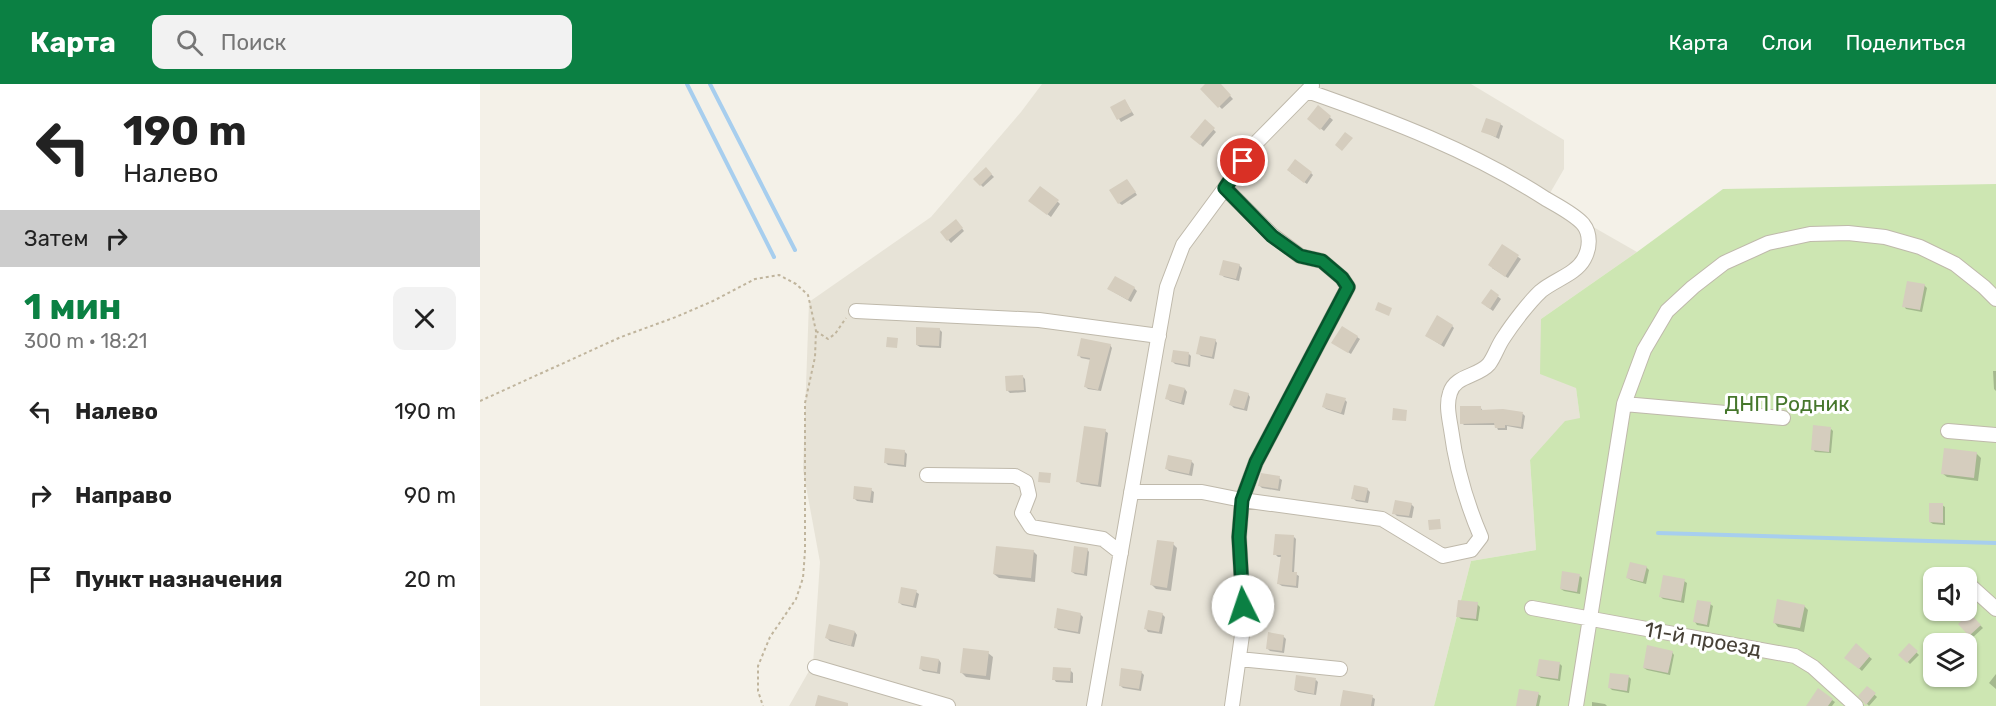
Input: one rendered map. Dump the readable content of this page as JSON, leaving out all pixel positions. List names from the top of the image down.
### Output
{
  "streets": {
    "street": ["11-й проезд"]
  },
  "parks": ["ДНП Родник"],
  "page": {
    "header": "Карта",
    "search": "Поиск",
    "nav": ["Карта", "Слои", "Поделиться"],
    "turn": ["190 m", "Налево"],
    "then": "Затем",
    "heading": ["1 мин", "300 m · 18:21"],
    "list": [
      {
        "name": "Налево",
        "value": "190 m"
      },
      {
        "name": "Направо",
        "value": "90 m"
      },
      {
        "name": "Пункт назначения",
        "value": "20 m"
      }
    ]
  }
}
